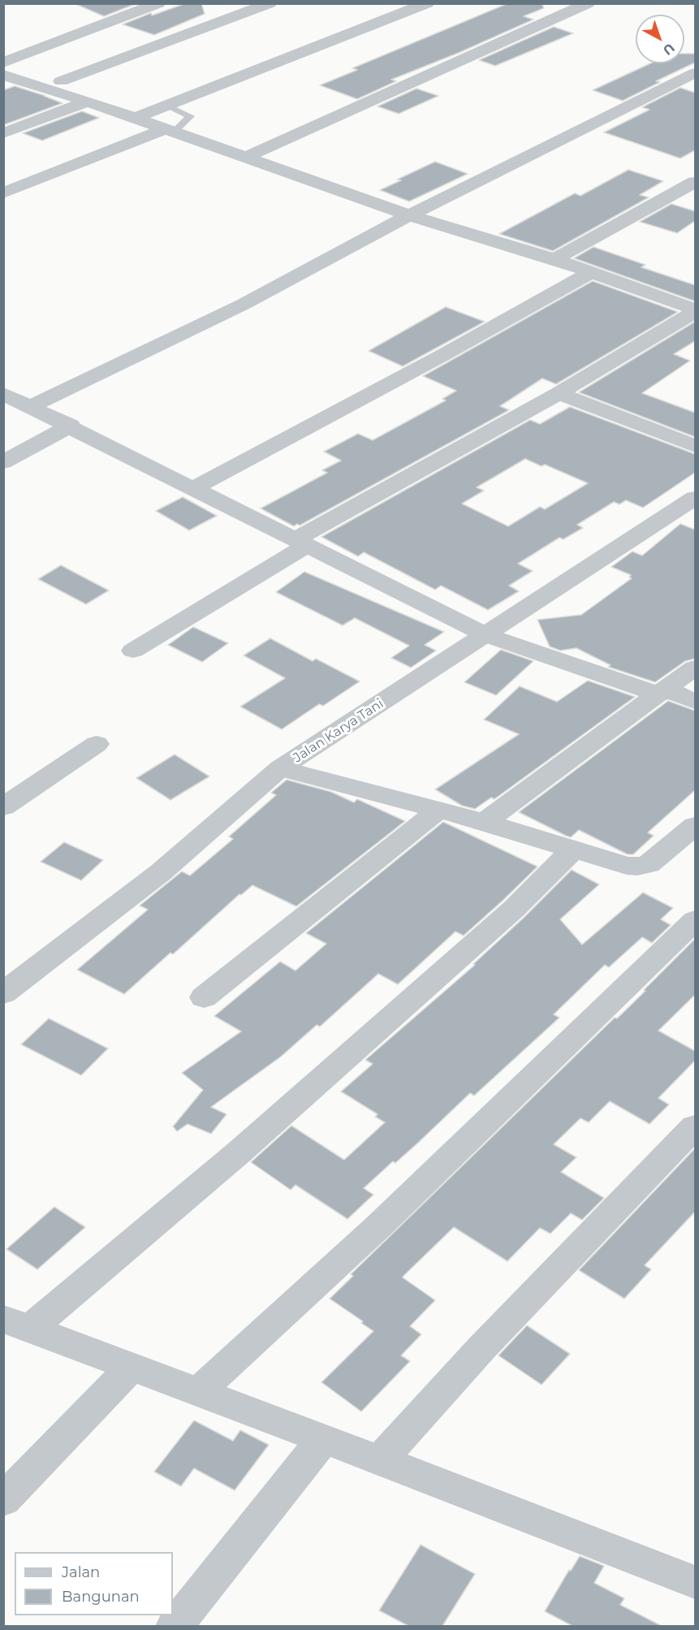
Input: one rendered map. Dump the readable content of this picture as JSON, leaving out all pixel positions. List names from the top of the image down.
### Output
{
  "streets": {
    "street": ["Jalan Karya Tani"]
  },
  "legend": ["Jalan", "Bangunan"],
  "north": "bottom right"
}
